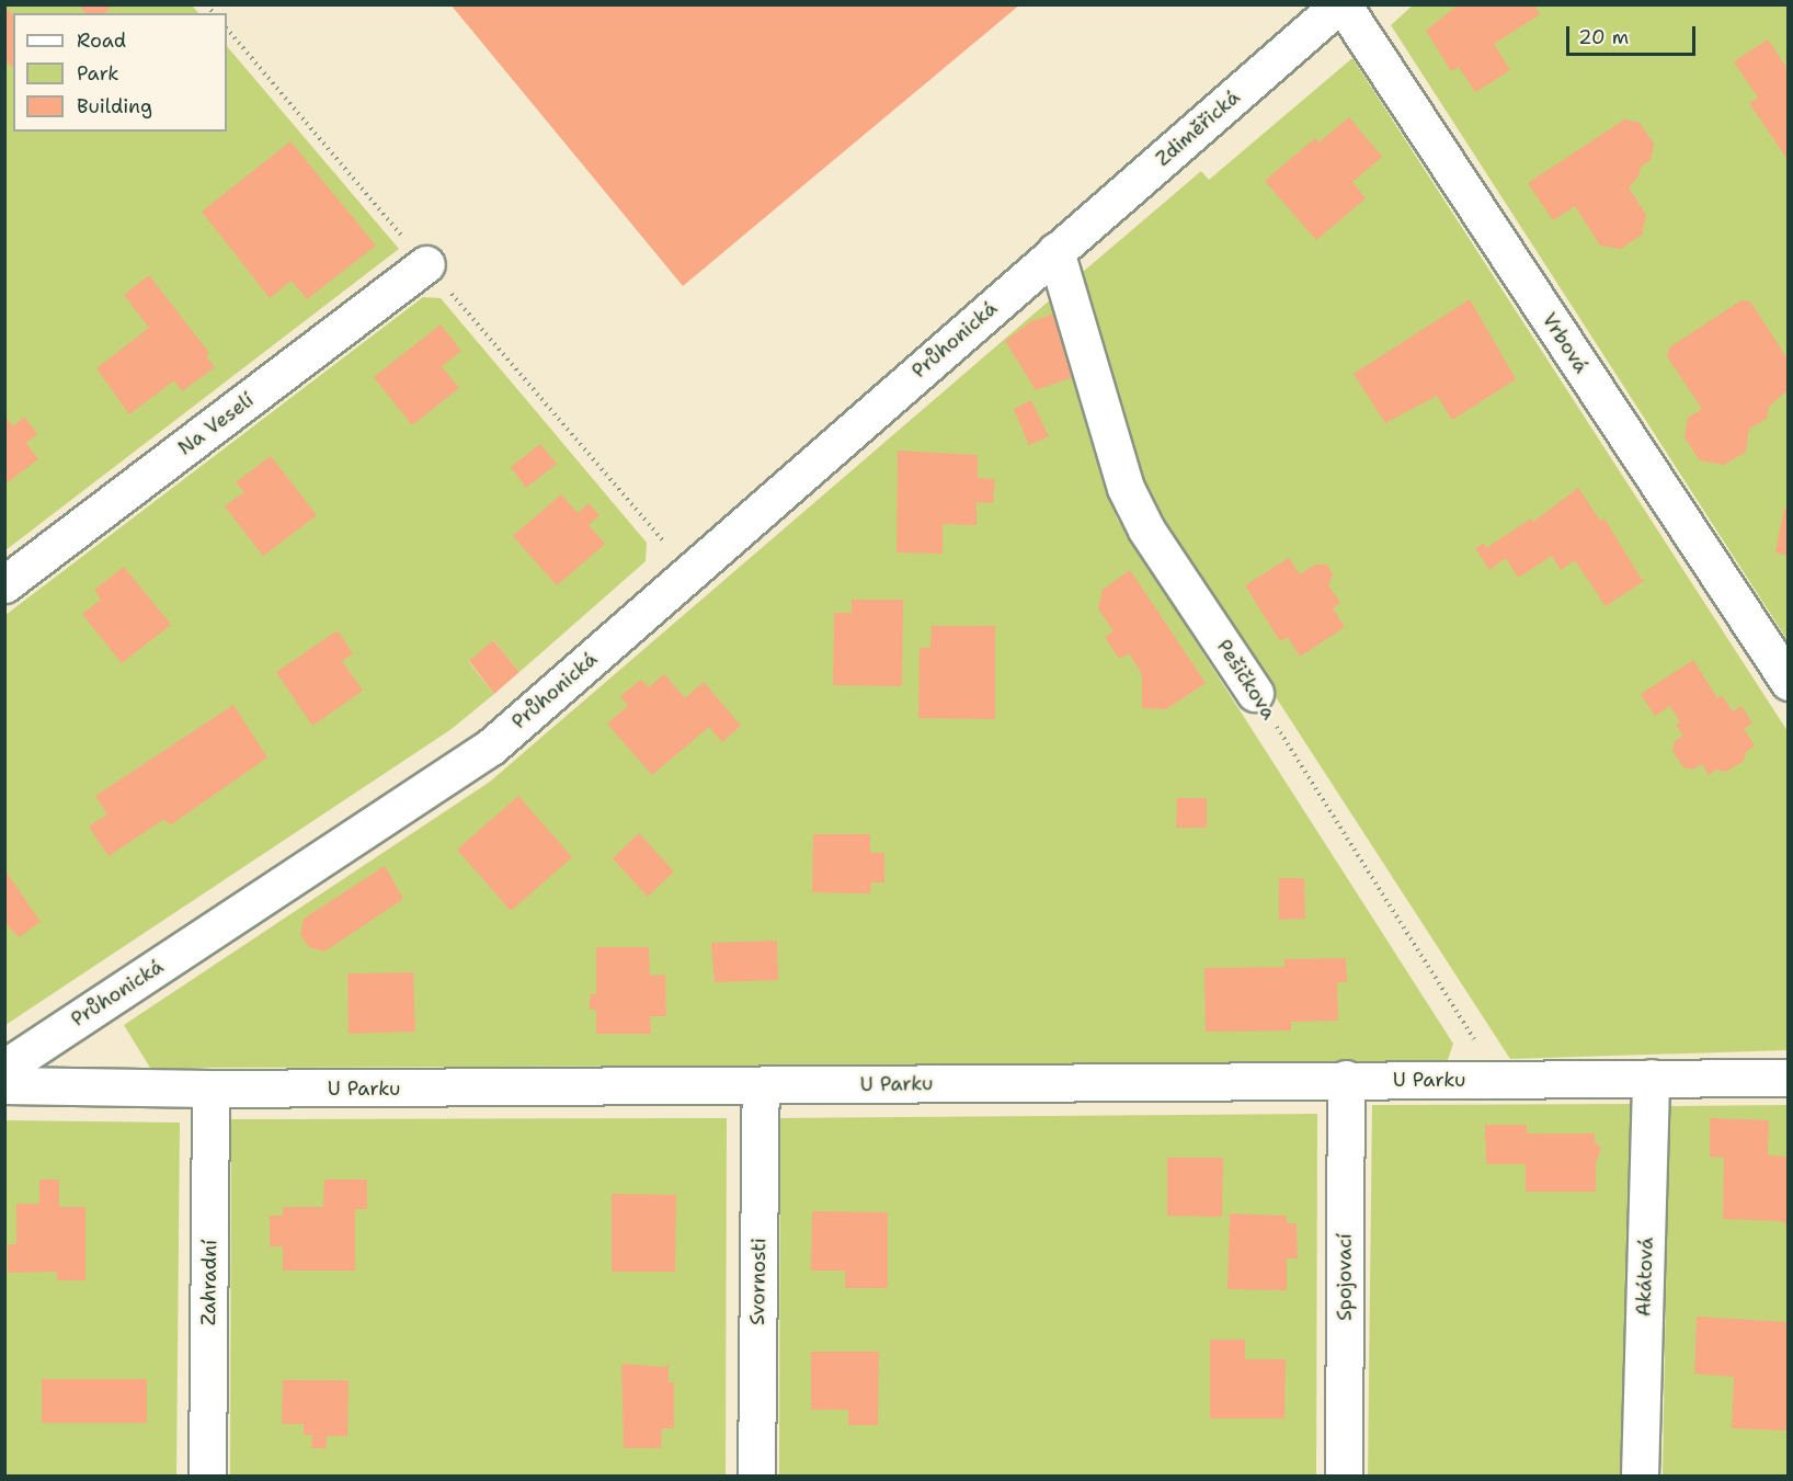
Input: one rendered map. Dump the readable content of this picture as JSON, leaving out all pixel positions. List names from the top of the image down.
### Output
{
  "streets": {
    "street": [
      "Zdiměřická",
      "Průhonická",
      "Vrbová",
      "Na Veselí",
      "Pešičkova",
      "U Parku",
      "Spojovací",
      "Akátová",
      "Svornosti",
      "Zahradní"
    ]
  },
  "crossings": [
    ["Zdiměřická", "Průhonická"],
    ["Zdiměřická", "Vrbová"],
    ["Zdiměřická", "Pešičkova"],
    ["Průhonická", "Pešičkova"],
    ["Pešičkova", "U Parku"],
    ["U Parku", "Spojovací"],
    ["U Parku", "Akátová"],
    ["U Parku", "Svornosti"],
    ["U Parku", "Zahradní"]
  ],
  "legend": ["Road", "Park", "Building"],
  "scale_bar": "20 m"
}
